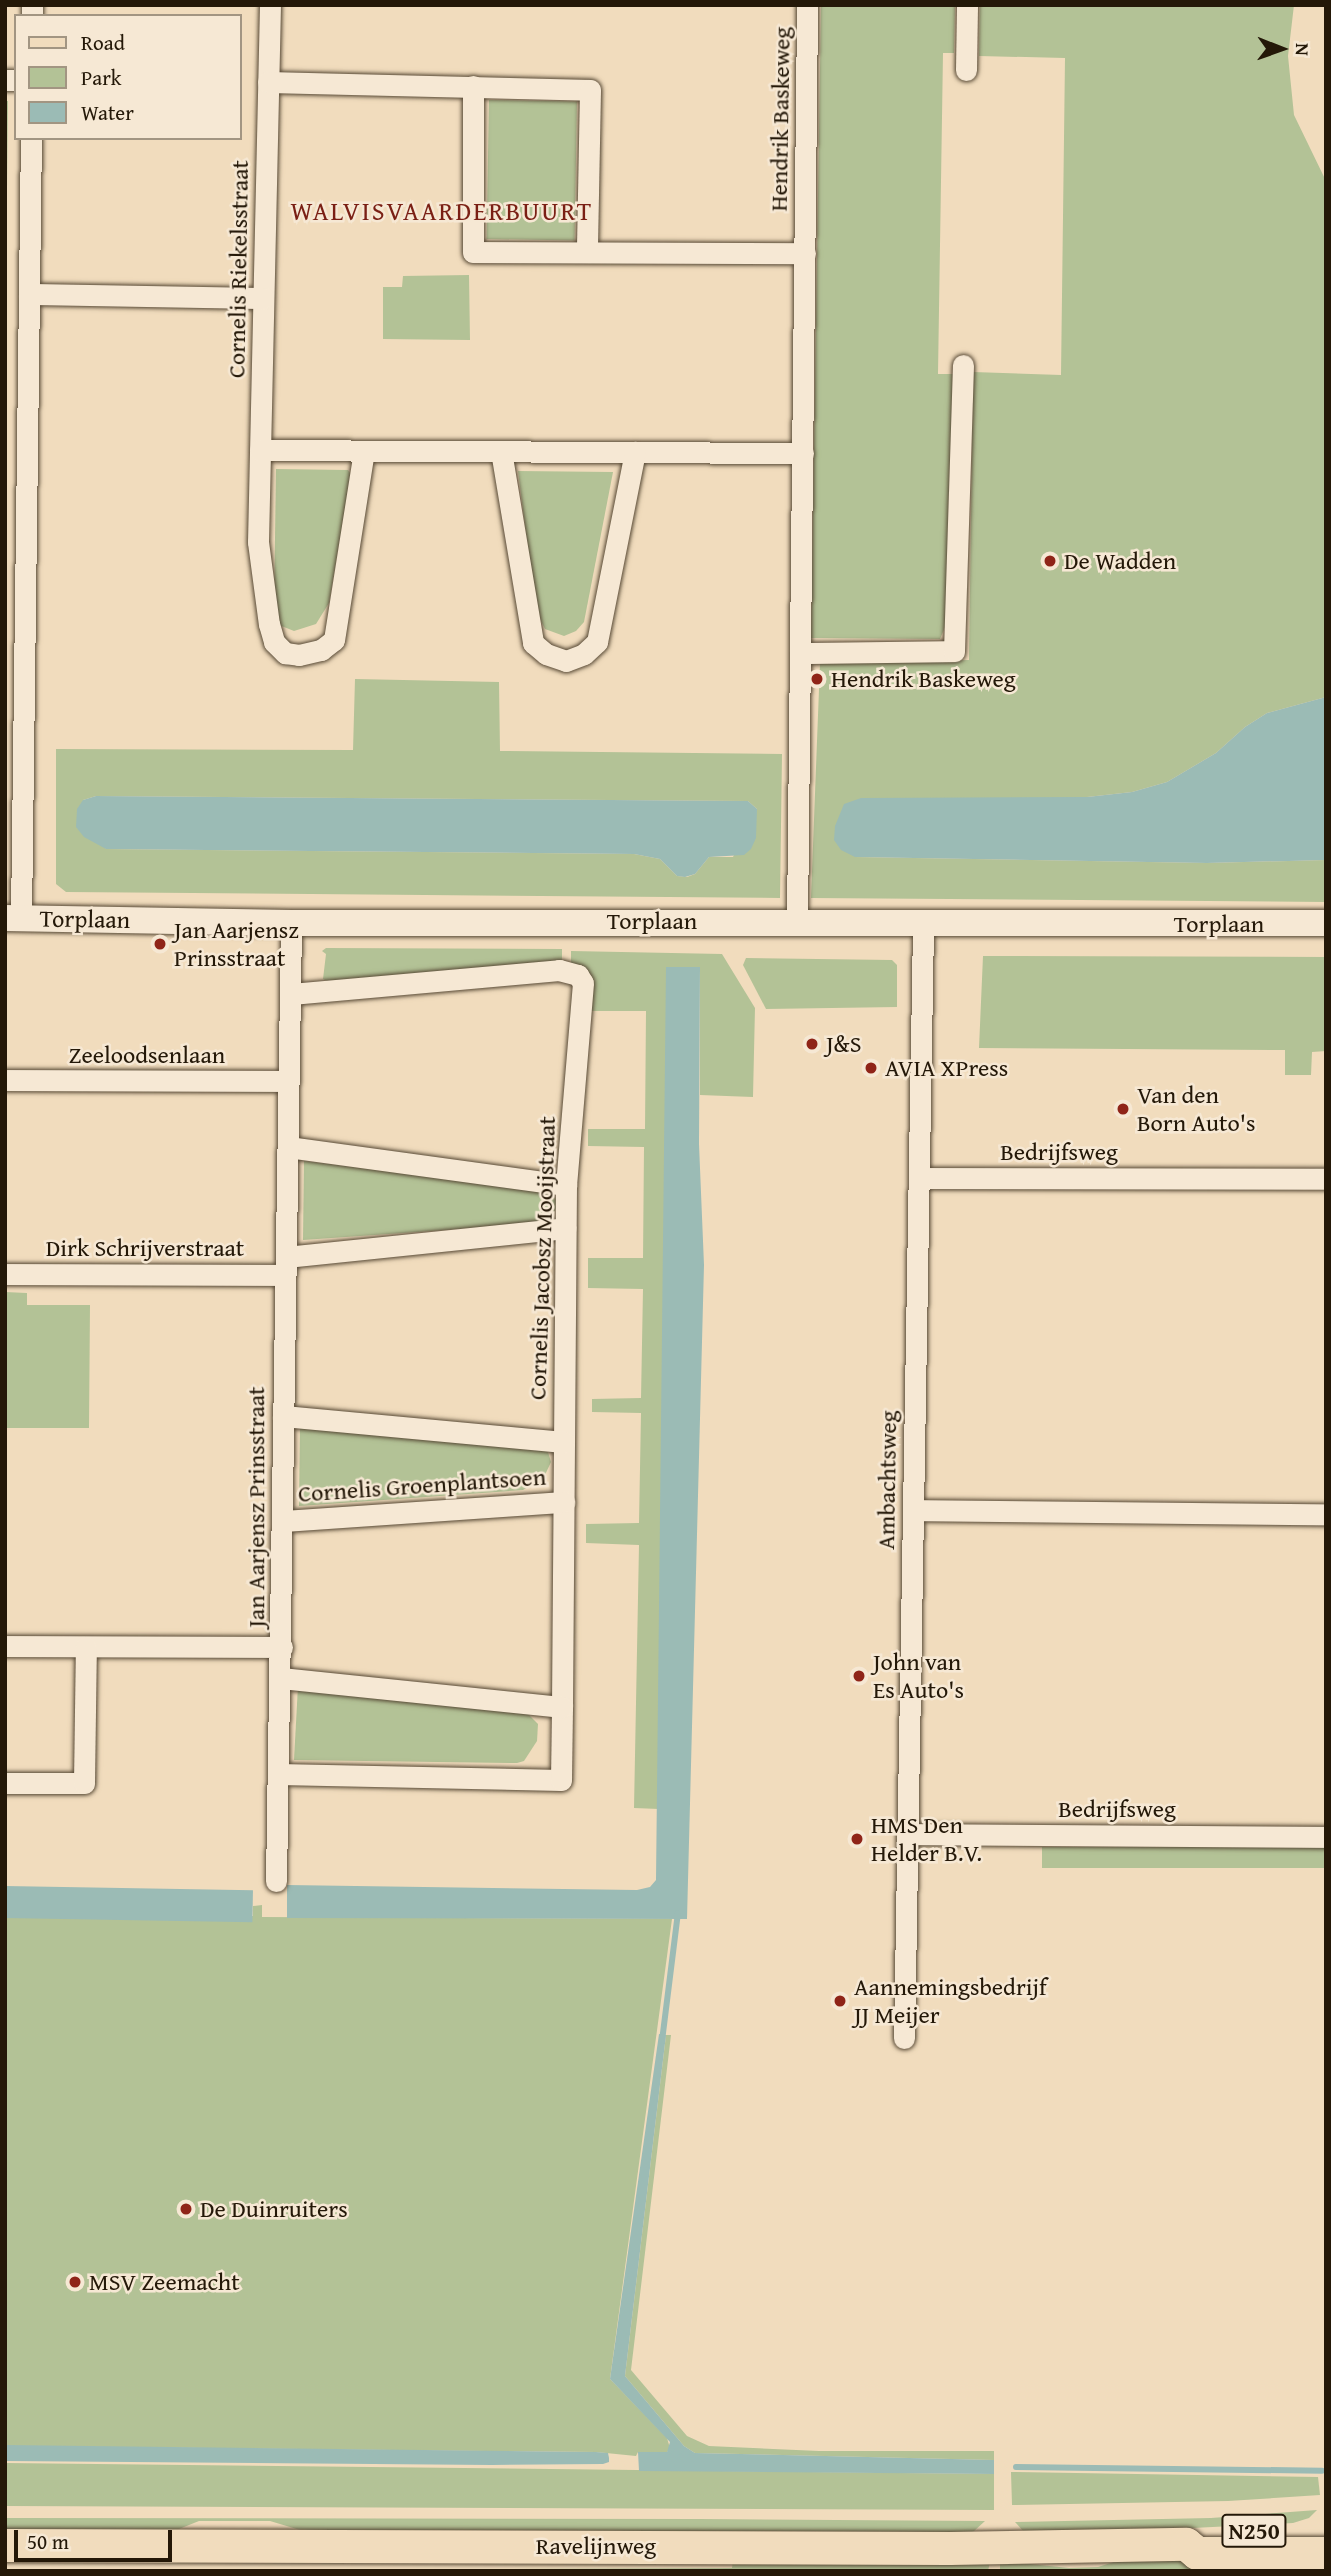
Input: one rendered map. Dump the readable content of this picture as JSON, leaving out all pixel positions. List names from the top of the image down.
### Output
{
  "streets": {
    "main road": ["N250", "Ravelijnweg"],
    "street": [
      "Hendrik Baskeweg",
      "Cornelis Riekelsstraat",
      "Torplaan",
      "Zeeloodsenlaan",
      "Bedrijfsweg",
      "Dirk Schrijverstraat",
      "Cornelis Jacobsz Mooijstraat",
      "Ambachtsweg",
      "Cornelis Groenplantsoen",
      "Jan Aarjensz Prinsstraat"
    ]
  },
  "crossings": [
    ["Hendrik Baskeweg", "Torplaan"],
    ["Torplaan", "Ambachtsweg"],
    ["Torplaan", "Jan Aarjensz Prinsstraat"],
    ["Zeeloodsenlaan", "Jan Aarjensz Prinsstraat"],
    ["Bedrijfsweg", "Ambachtsweg"],
    ["Dirk Schrijverstraat", "Cornelis Jacobsz Mooijstraat"],
    ["Dirk Schrijverstraat", "Jan Aarjensz Prinsstraat"],
    ["Cornelis Jacobsz Mooijstraat", "Cornelis Groenplantsoen"],
    ["Cornelis Jacobsz Mooijstraat", "Jan Aarjensz Prinsstraat"],
    ["Cornelis Groenplantsoen", "Jan Aarjensz Prinsstraat"]
  ],
  "districts": ["WALVISVAARDERBUURT"],
  "places": [
    "De Wadden",
    "Hendrik Baskeweg",
    "Jan Aarjensz Prinsstraat",
    "J&S",
    "AVIA XPress",
    "Van den Born Auto's",
    "John van Es Auto's",
    "HMS Den Helder B.V.",
    "Aannemingsbedrijf JJ Meijer",
    "De Duinruiters",
    "MSV Zeemacht"
  ],
  "legend": ["Road", "Park", "Water"],
  "scale_bar": "50 m",
  "north": "right"
}
